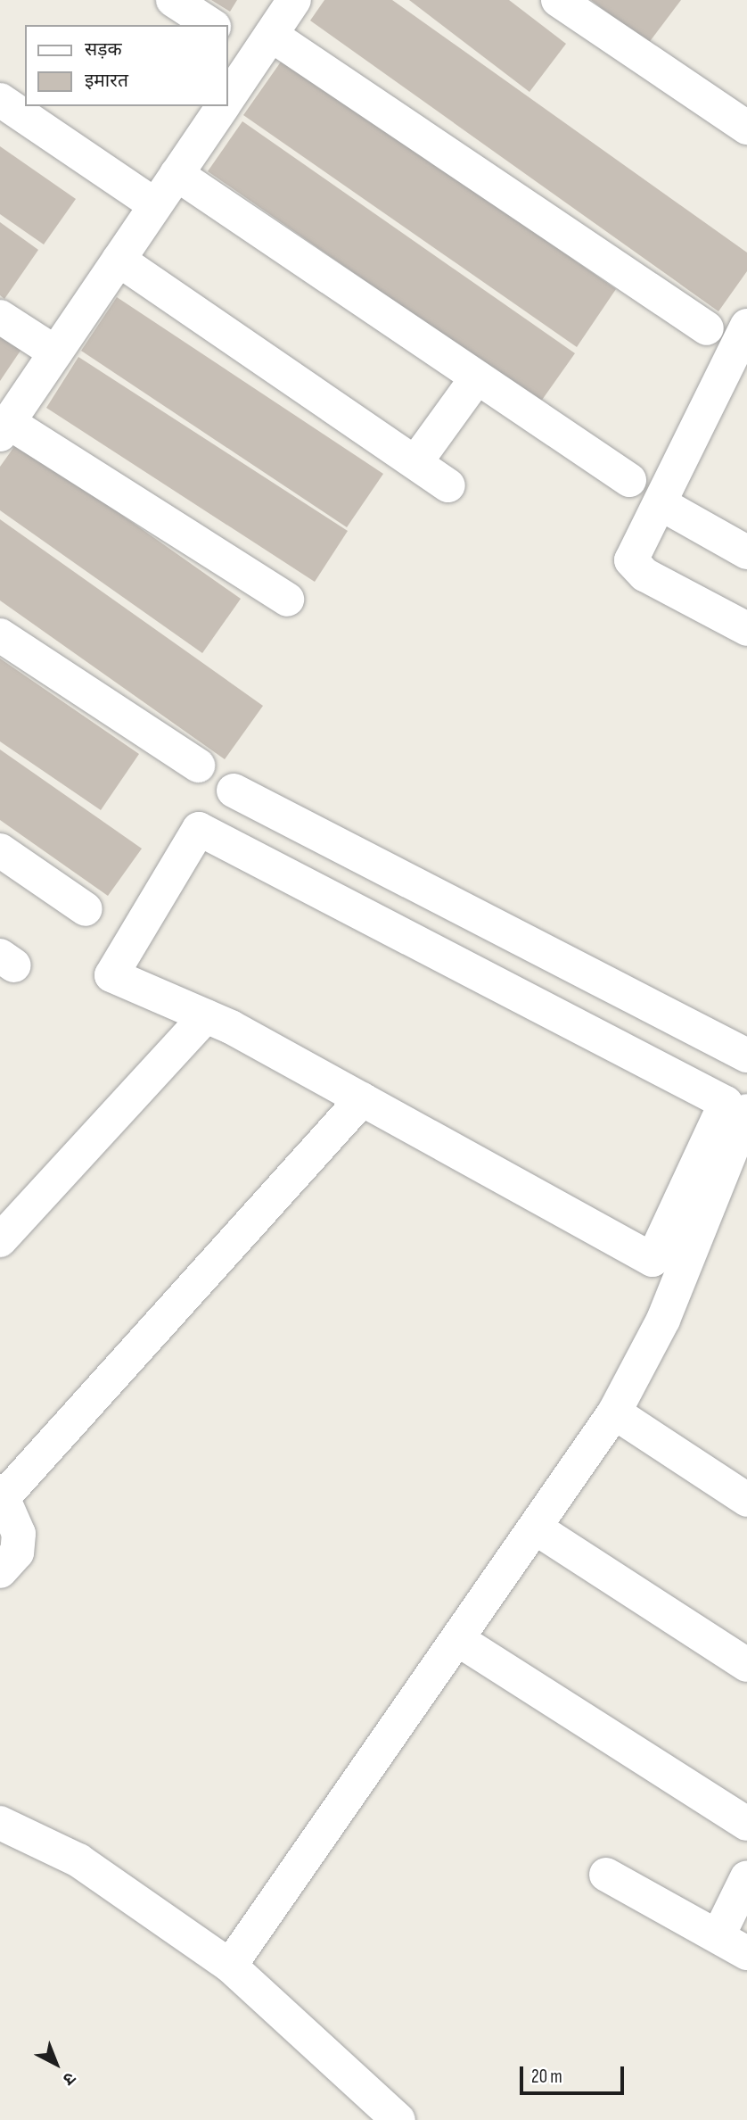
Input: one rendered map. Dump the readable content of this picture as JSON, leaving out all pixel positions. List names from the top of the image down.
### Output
{
  "legend": ["सड़क", "इमारत"],
  "scale_bar": "20 m",
  "north": "bottom right"
}
